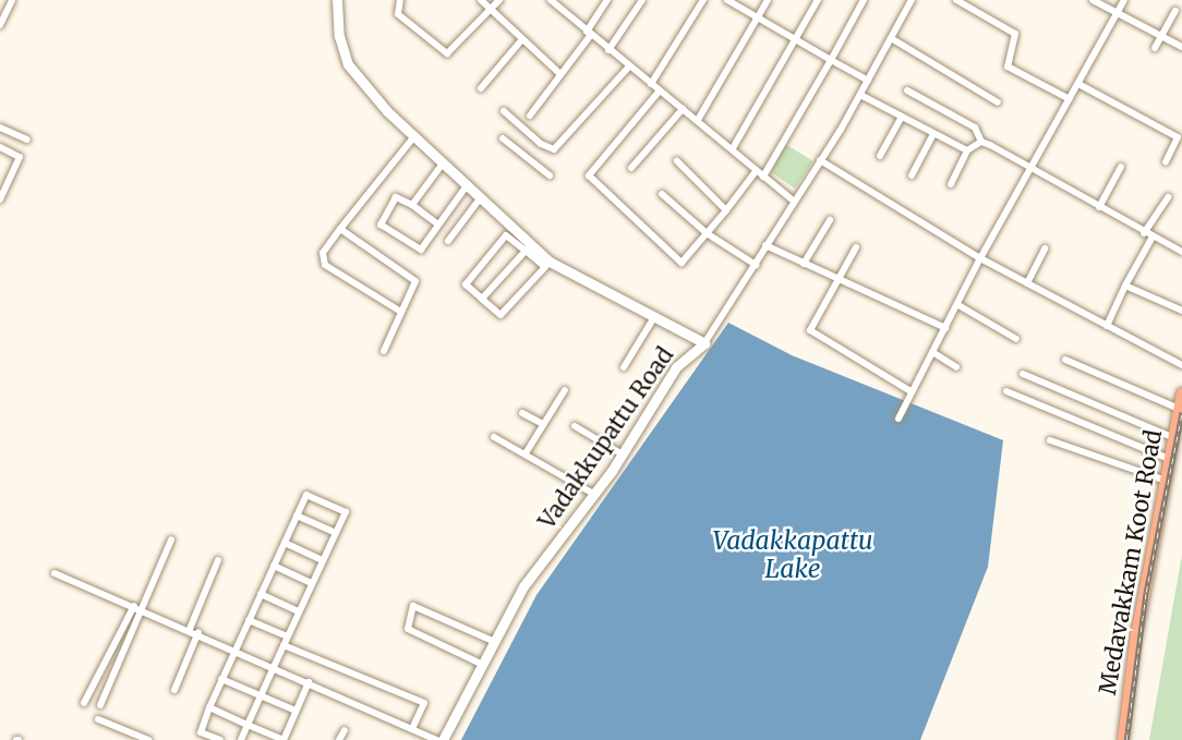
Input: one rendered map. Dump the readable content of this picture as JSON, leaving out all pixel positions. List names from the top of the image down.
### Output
{
  "streets": {
    "main road": ["Medavakkam Koot Road"],
    "street": ["Vadakkupattu Road"]
  },
  "water": ["Vadakkapattu Lake"]
}
